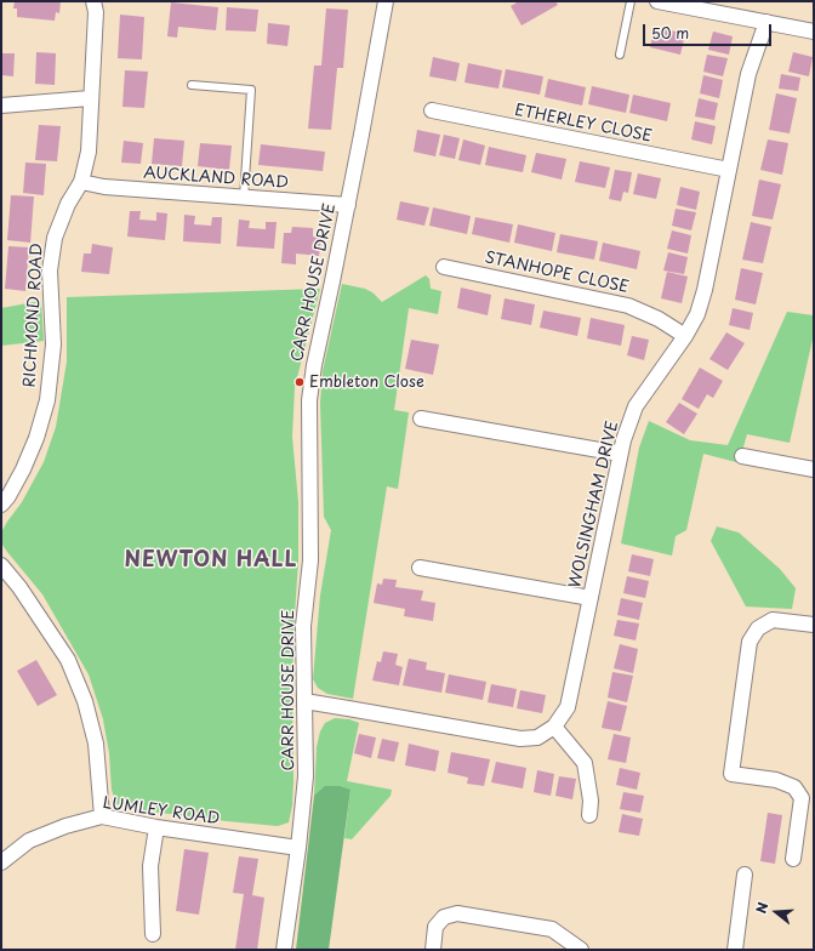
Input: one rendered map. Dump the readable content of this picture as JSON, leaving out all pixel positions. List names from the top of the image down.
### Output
{
  "streets": {
    "street": [
      "ETHERLEY CLOSE",
      "AUCKLAND ROAD",
      "STANHOPE CLOSE",
      "CARR HOUSE DRIVE",
      "RICHMOND ROAD",
      "WOLSINGHAM DRIVE",
      "LUMLEY ROAD"
    ]
  },
  "crossings": [
    ["ETHERLEY CLOSE", "WOLSINGHAM DRIVE"],
    ["AUCKLAND ROAD", "CARR HOUSE DRIVE"],
    ["AUCKLAND ROAD", "RICHMOND ROAD"],
    ["STANHOPE CLOSE", "WOLSINGHAM DRIVE"],
    ["CARR HOUSE DRIVE", "WOLSINGHAM DRIVE"],
    ["CARR HOUSE DRIVE", "LUMLEY ROAD"]
  ],
  "districts": ["NEWTON HALL"],
  "places": ["Embleton Close"],
  "scale_bar": "50 m",
  "north": "left"
}
